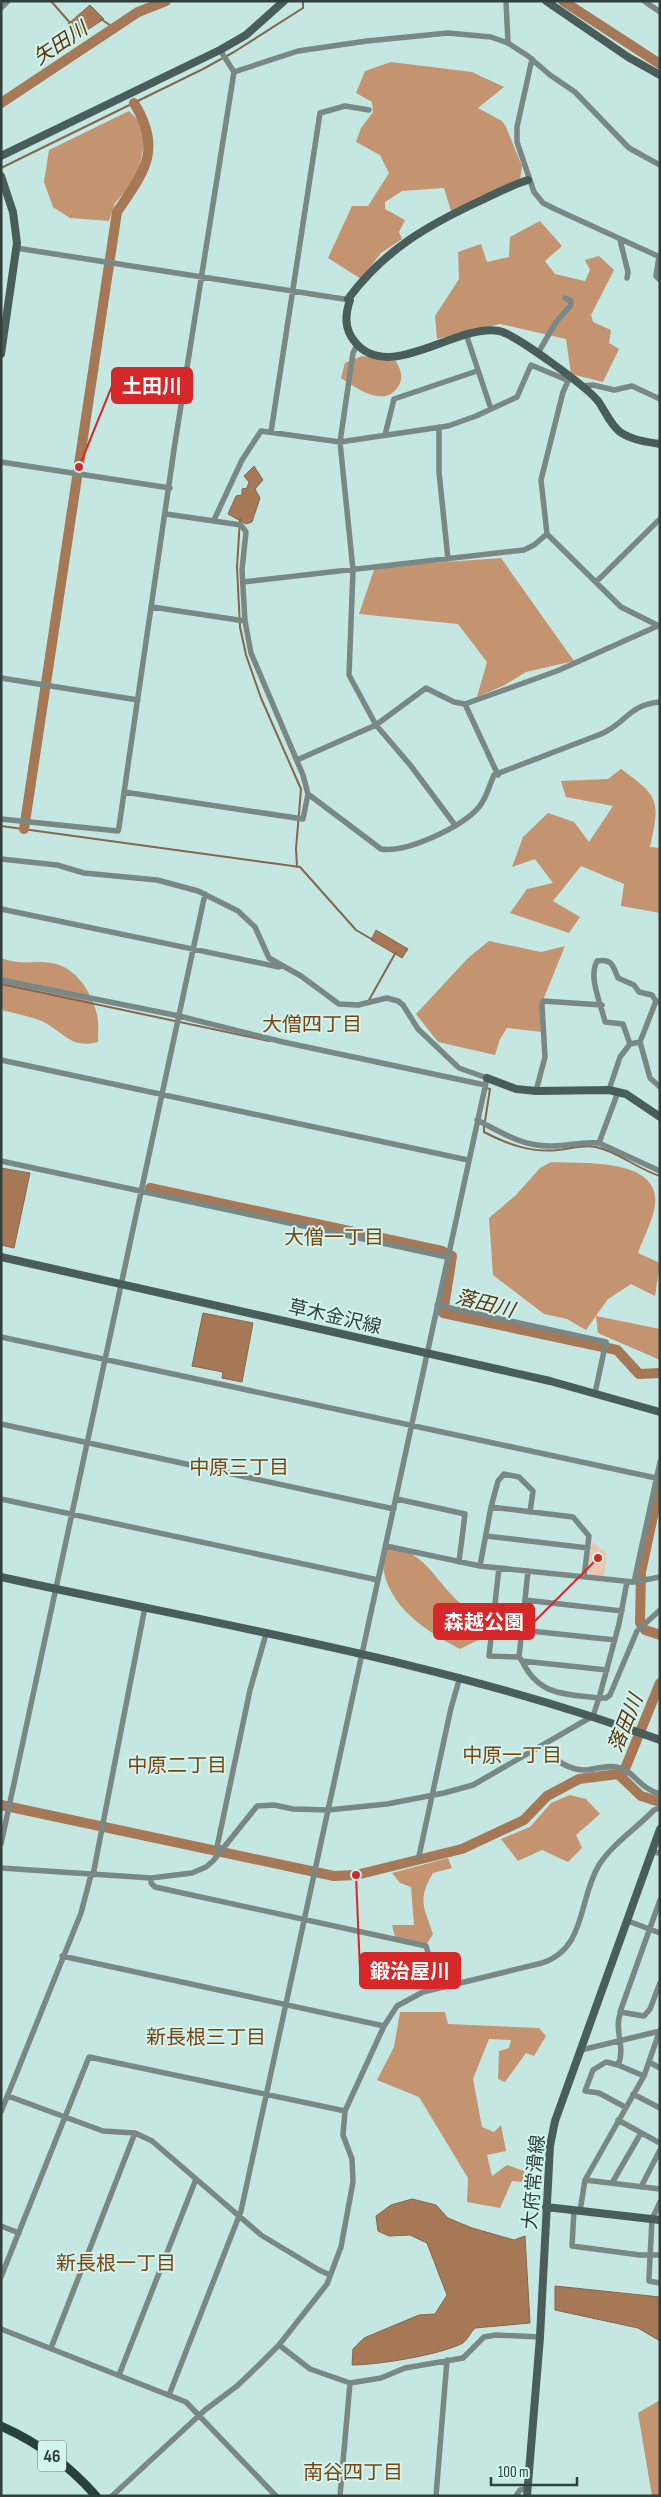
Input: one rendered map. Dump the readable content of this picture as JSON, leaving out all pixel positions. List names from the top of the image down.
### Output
{
  "streets": {
    "main road": ["46"],
    "street": ["草木金沢線", "大府常滑線"]
  },
  "districts": [
    "大僧四丁目",
    "大僧一丁目",
    "中原三丁目",
    "中原一丁目",
    "中原二丁目",
    "新長根三丁目",
    "新長根一丁目",
    "南谷四丁目"
  ],
  "water": ["矢田川", "落田川"],
  "places": ["土田川", "森越公園", "鍛治屋川"],
  "scale_bar": "100 m"
}
